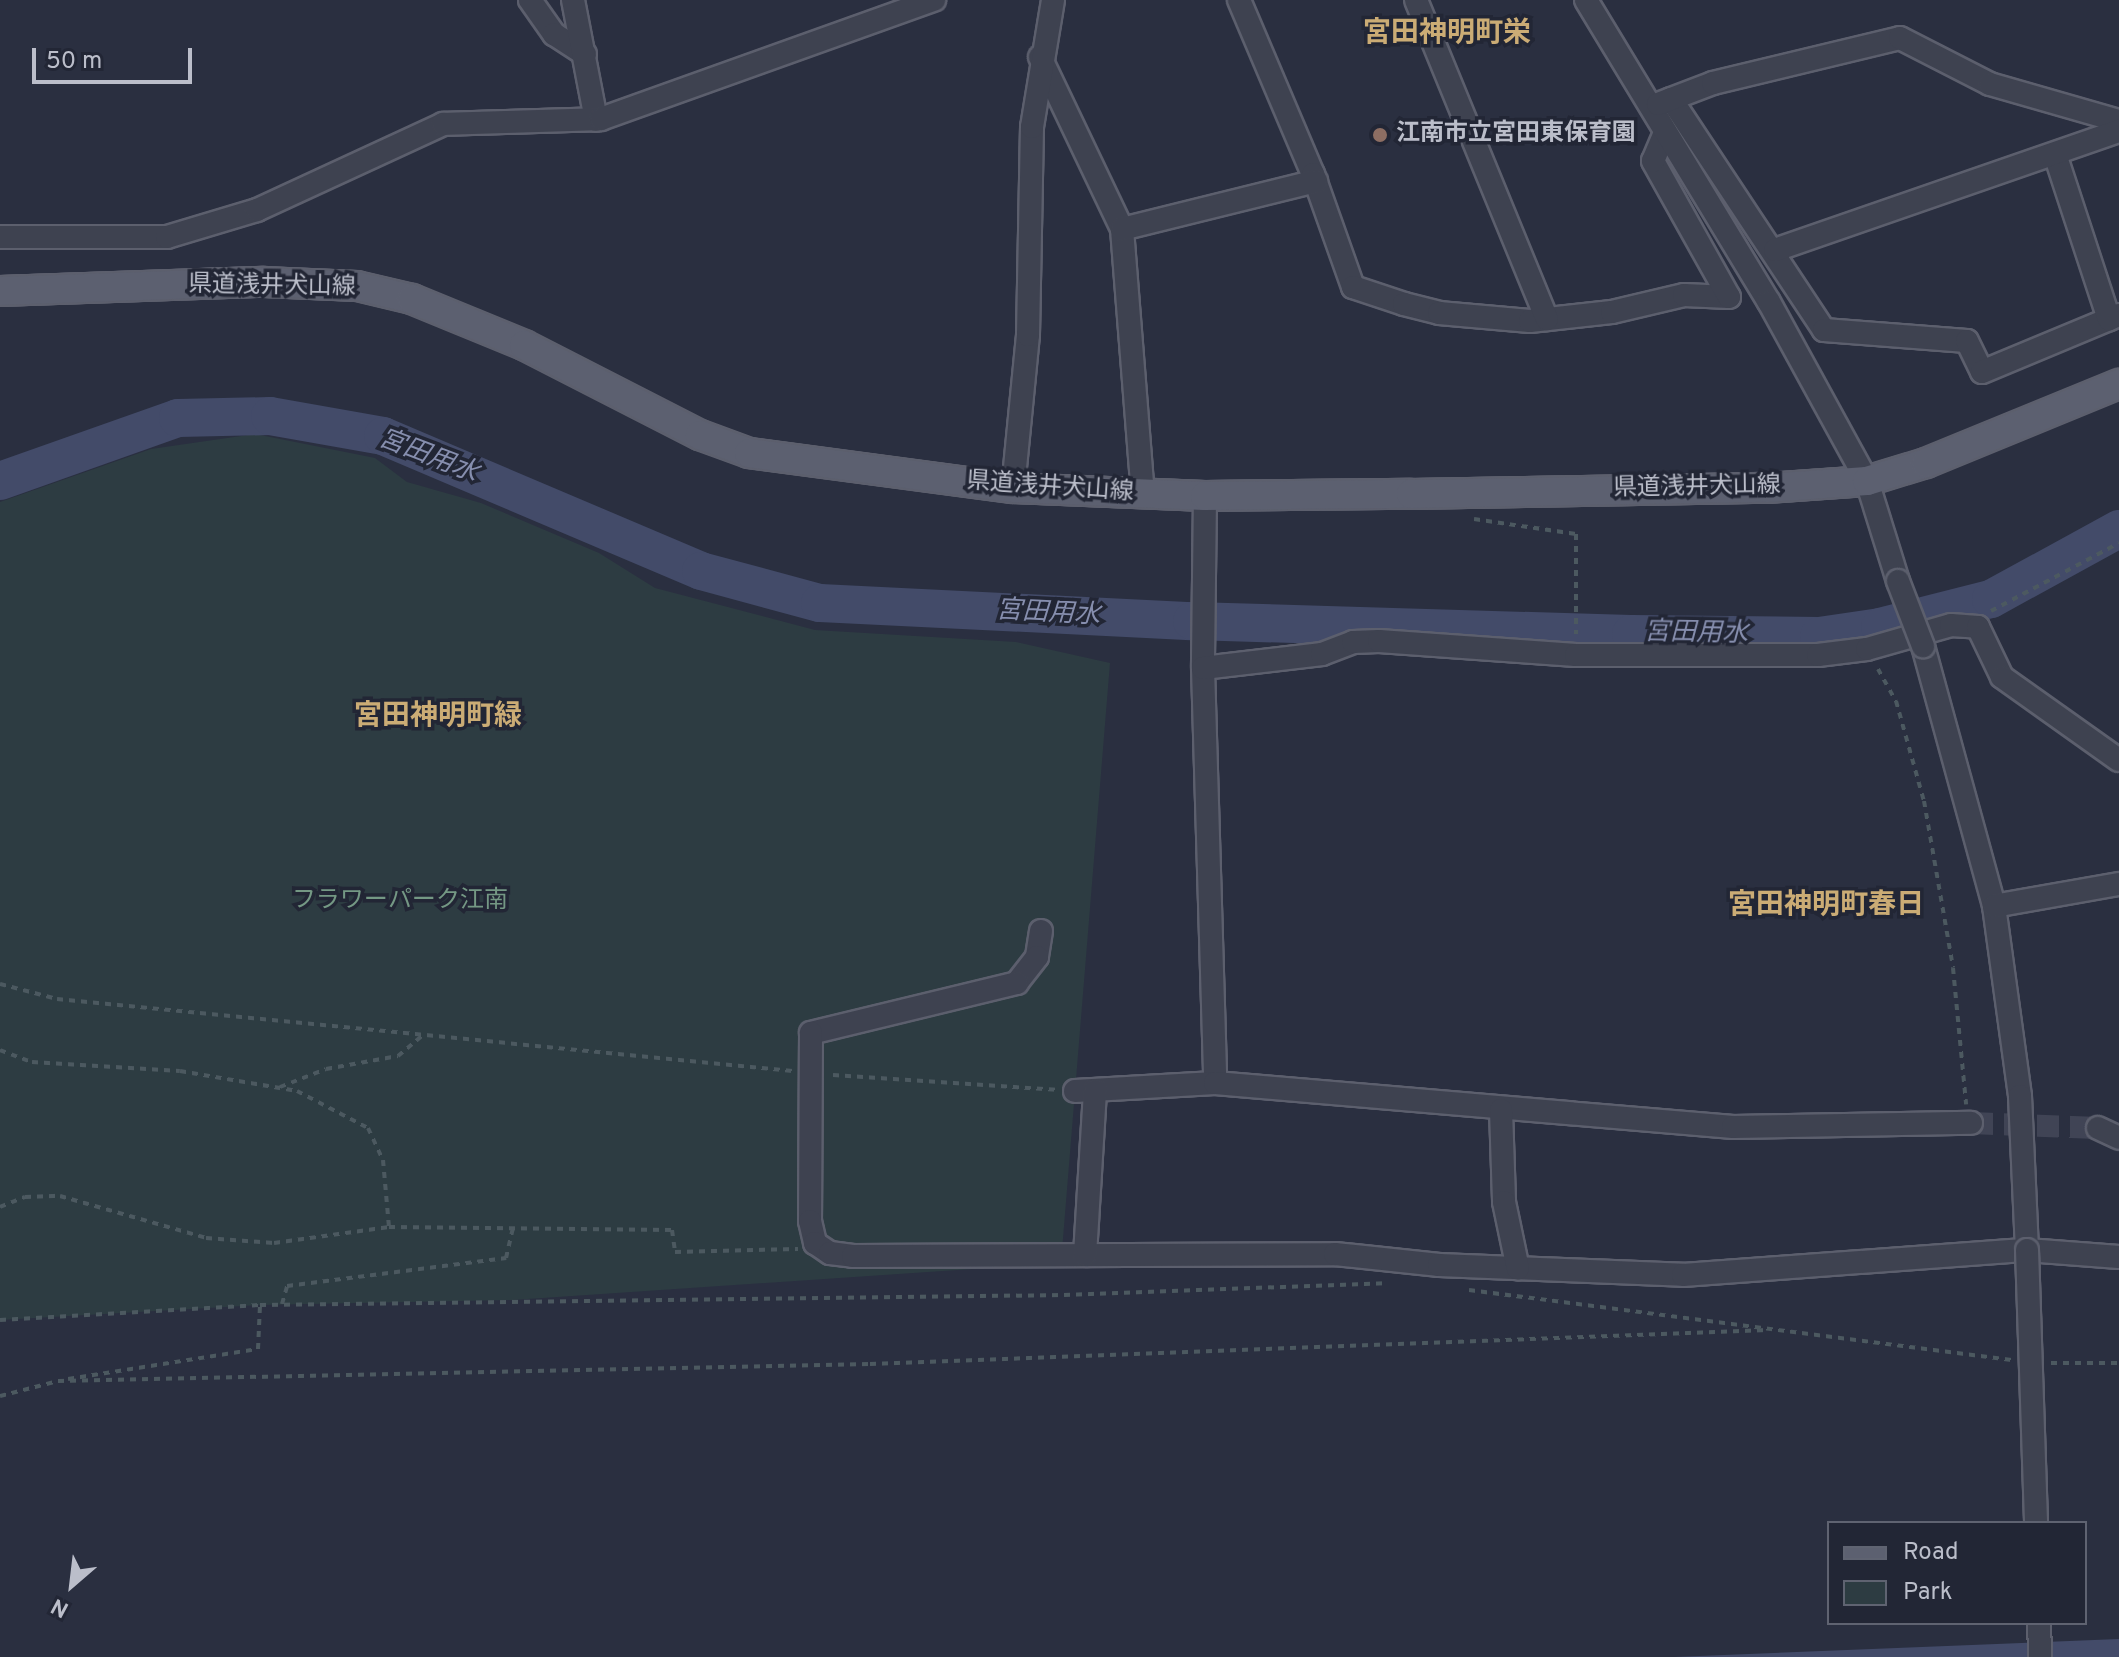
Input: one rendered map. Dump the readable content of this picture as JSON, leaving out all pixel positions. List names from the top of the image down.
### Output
{
  "streets": {
    "main road": ["県道浅井犬山線"]
  },
  "districts": ["宮田神明町栄", "宮田神明町緑", "宮田神明町春日"],
  "water": ["宮田用水"],
  "parks": ["フラワーパーク江南"],
  "places": ["江南市立宮田東保育園"],
  "legend": ["Road", "Park"],
  "scale_bar": "50 m",
  "north": "bottom left"
}
